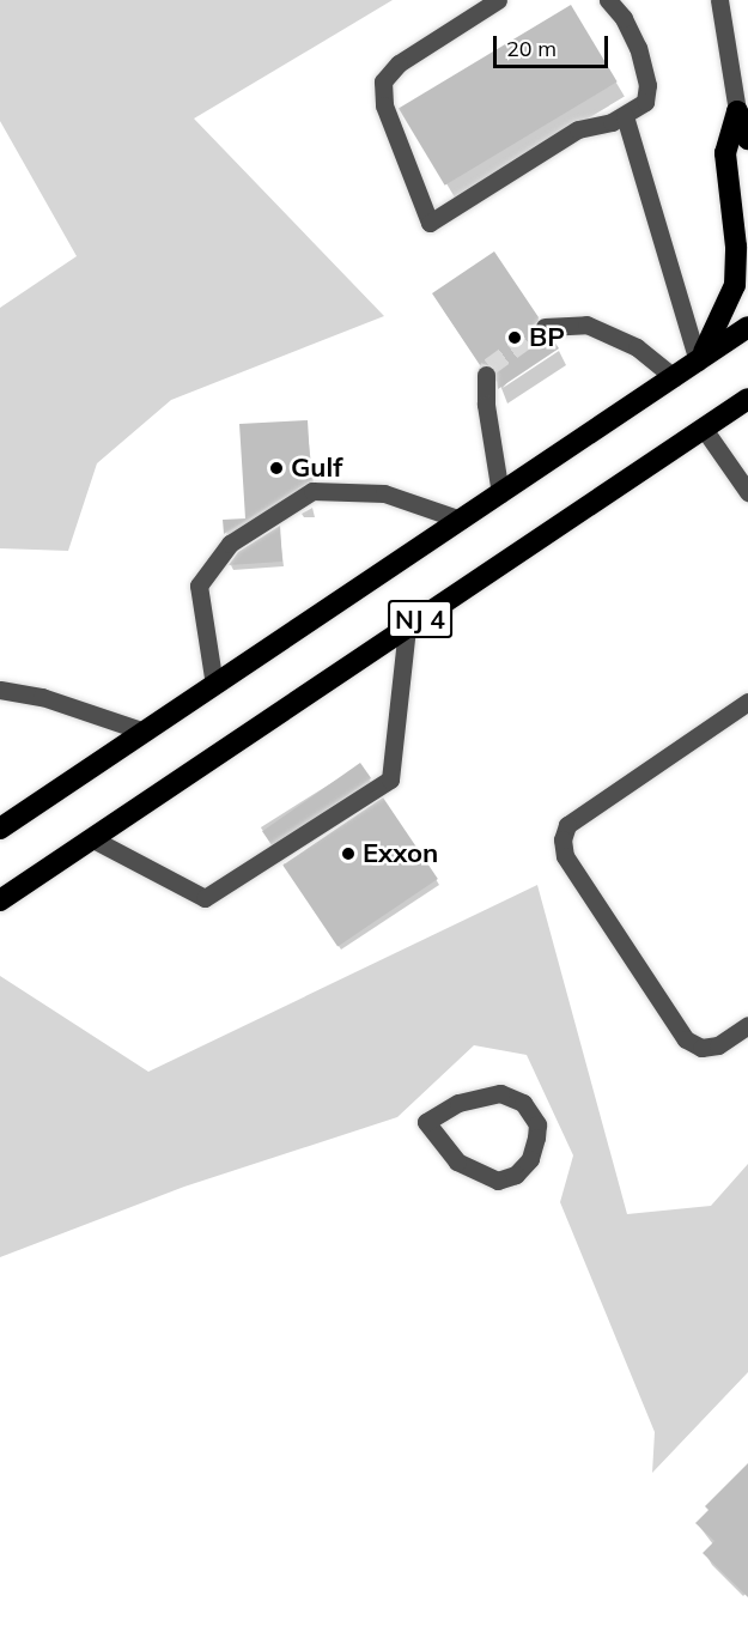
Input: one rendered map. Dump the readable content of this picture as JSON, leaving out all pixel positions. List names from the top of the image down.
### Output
{
  "streets": {
    "highway": ["NJ 4"]
  },
  "places": ["BP", "Gulf", "Exxon"],
  "scale_bar": "20 m"
}
